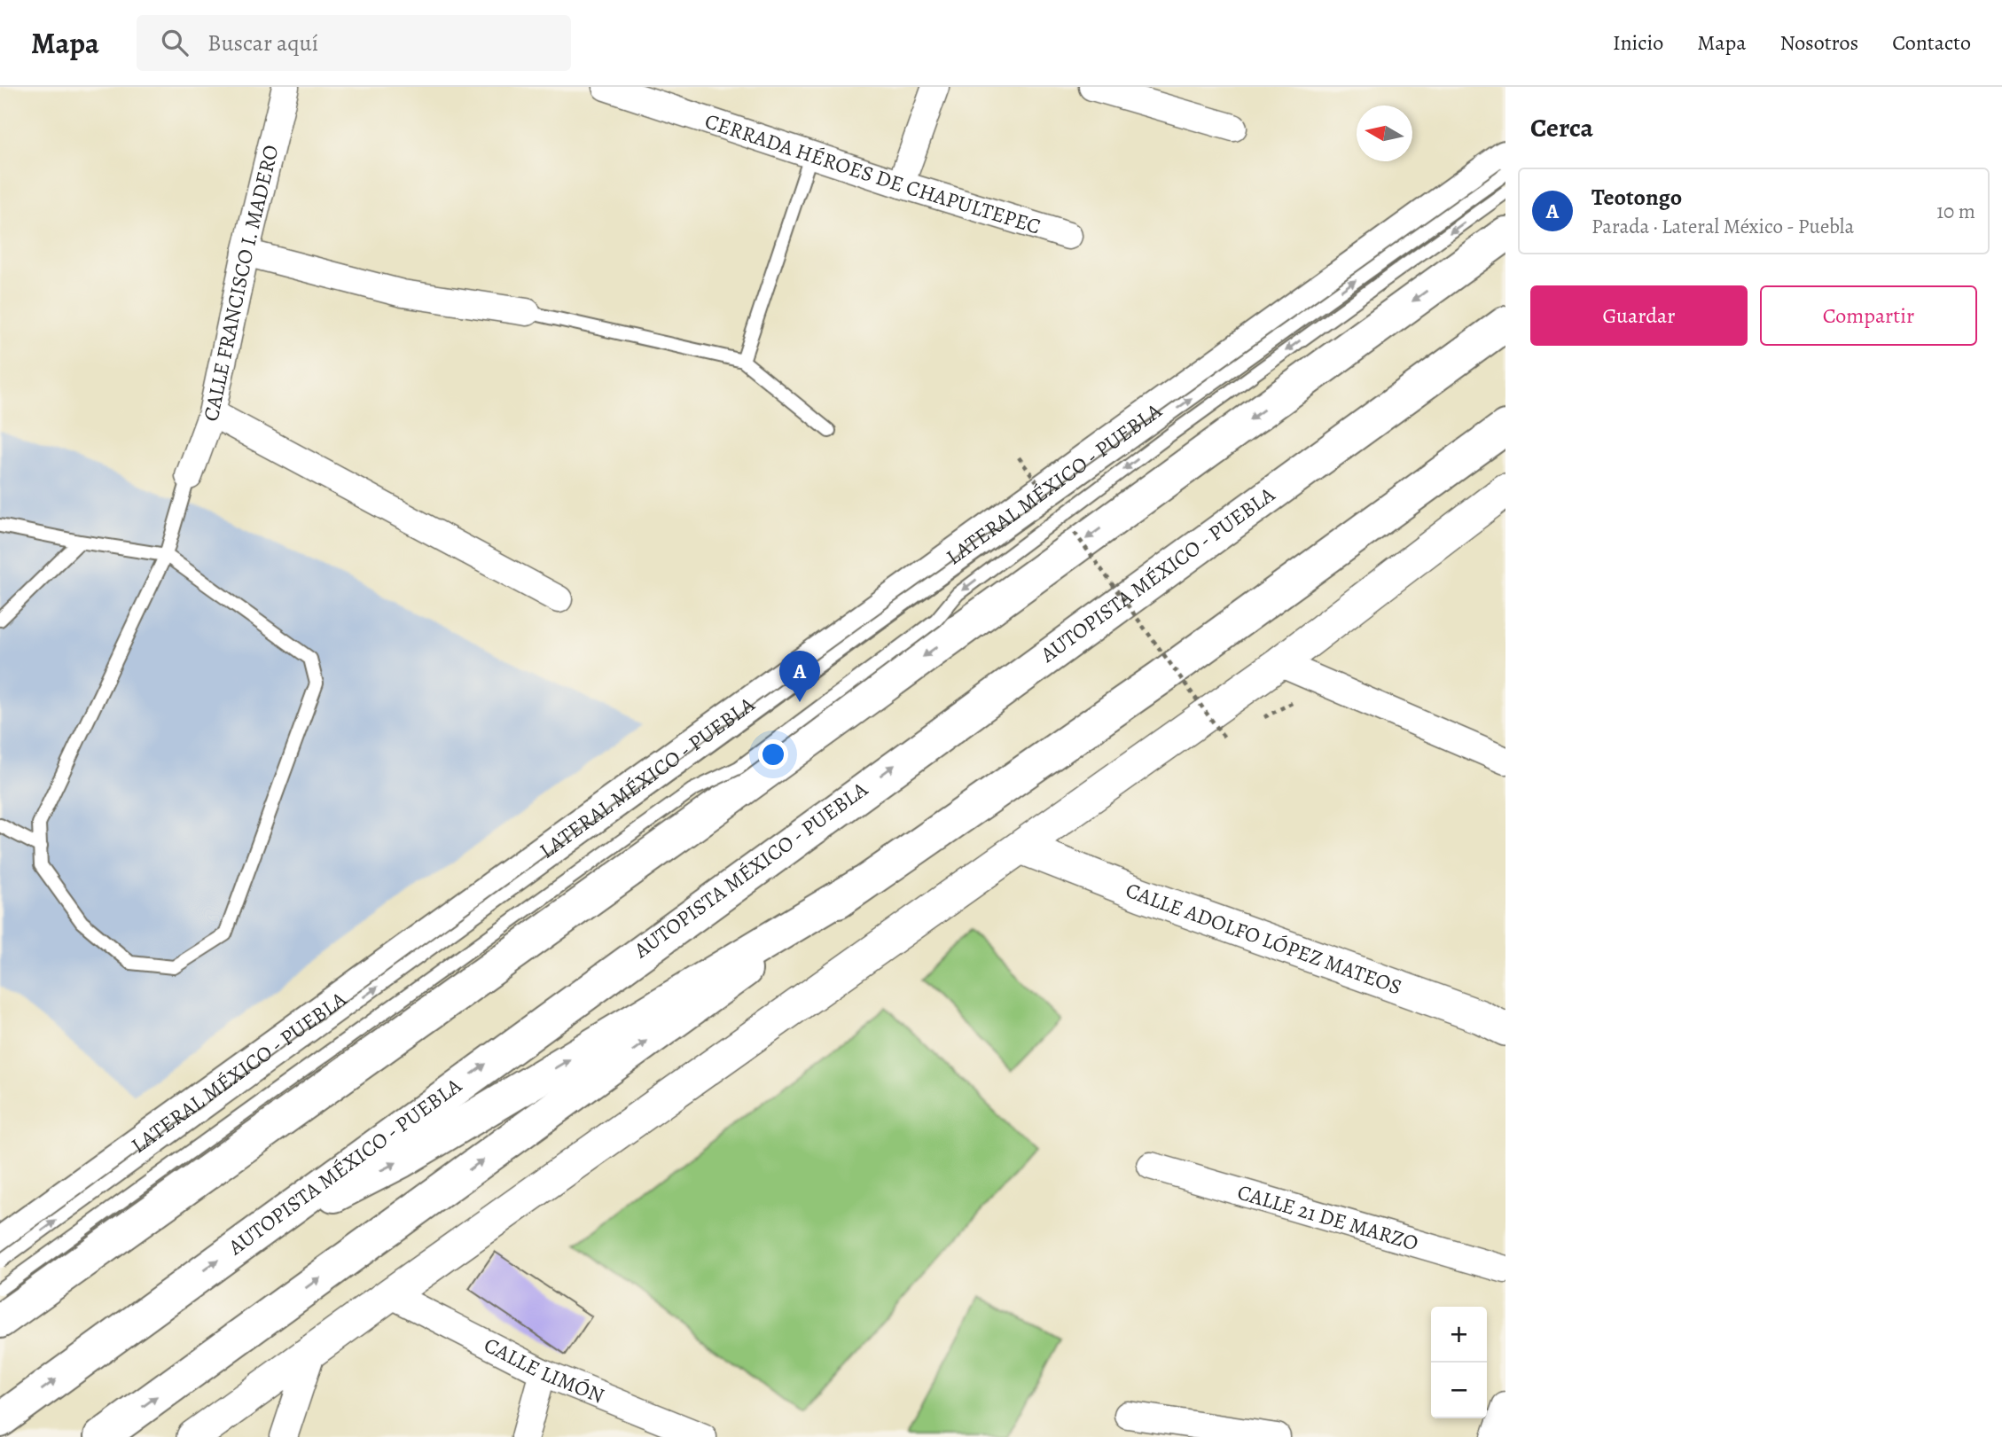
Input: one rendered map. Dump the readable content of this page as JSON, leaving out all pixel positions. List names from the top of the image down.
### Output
{
  "streets": {
    "highway": ["LATERAL MÉXICO - PUEBLA", "AUTOPISTA MÉXICO - PUEBLA"],
    "street": [
      "CERRADA HÉROES DE CHAPULTEPEC",
      "CALLE FRANCISCO I. MADERO",
      "CALLE ADOLFO LÓPEZ MATEOS",
      "CALLE 21 DE MARZO",
      "CALLE LIMÓN"
    ]
  },
  "north": "left",
  "page": {
    "header": "Mapa",
    "search": "Buscar aquí",
    "nav": [
      "Inicio",
      "Mapa",
      "Nosotros",
      "Contacto"
    ],
    "heading": "Cerca",
    "list": [
      {
        "mark": "A",
        "name": "Teotongo",
        "note": "Parada · Lateral México - Puebla",
        "value": "10 m"
      }
    ],
    "buttons": ["Guardar", "Compartir"],
    "pins": "A",
    "map_buttons": ["+", "−"]
  }
}
